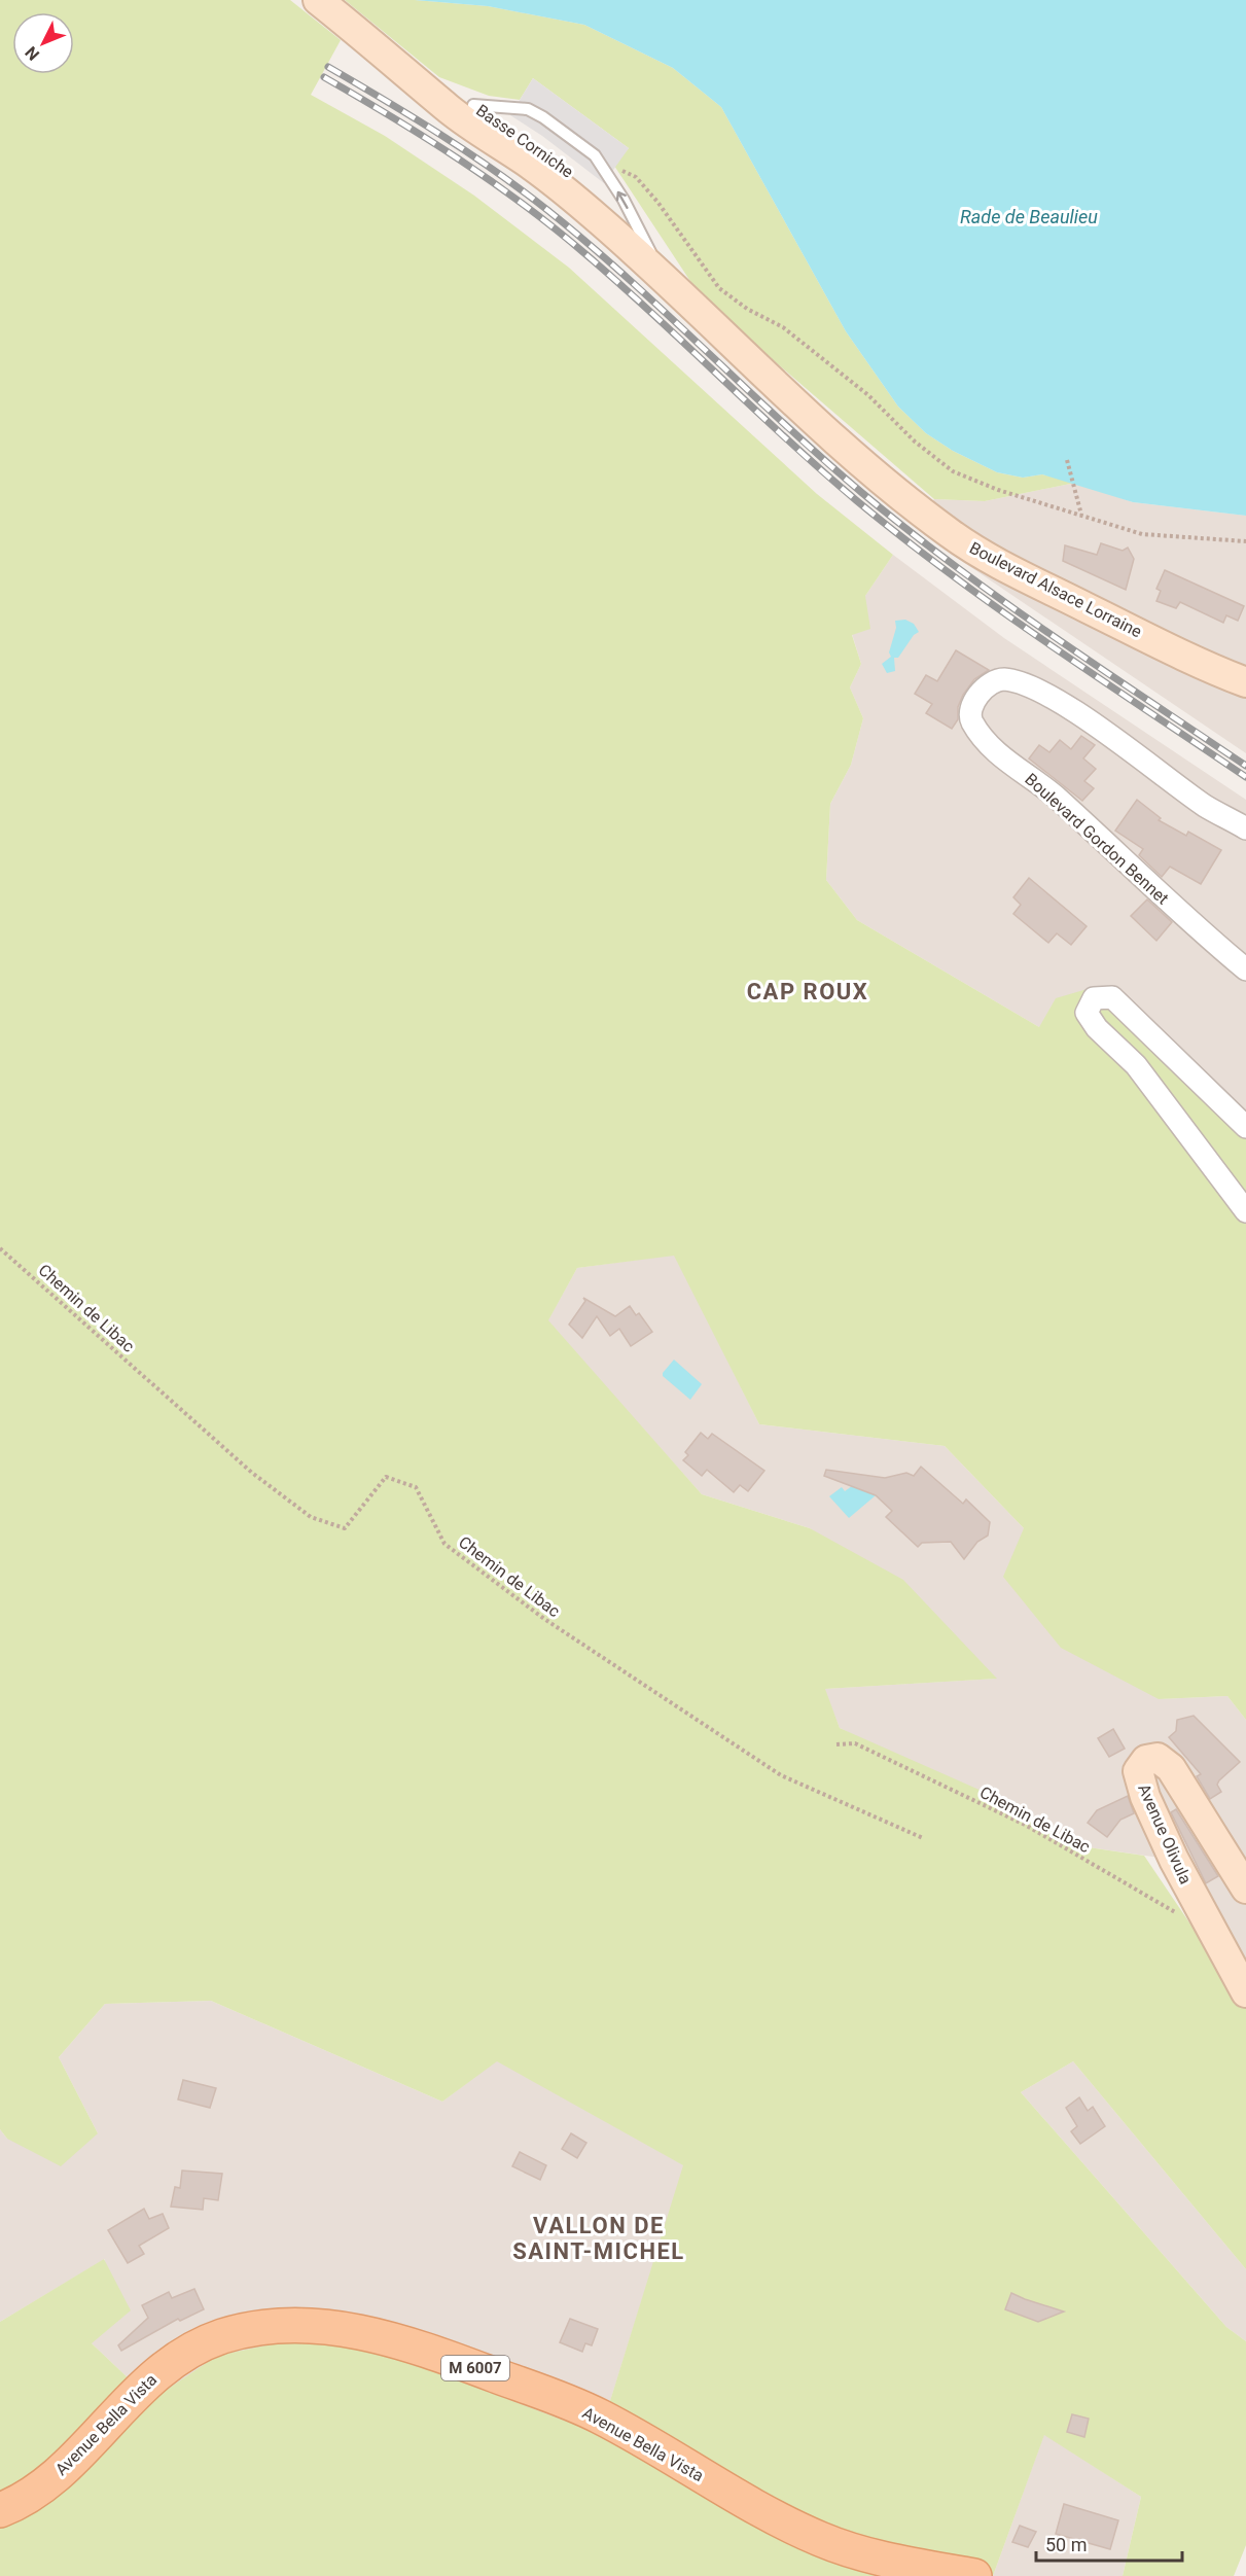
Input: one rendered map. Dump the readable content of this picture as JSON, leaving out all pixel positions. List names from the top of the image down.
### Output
{
  "streets": {
    "main road": [
      "Basse Corniche",
      "Boulevard Alsace Lorraine",
      "Avenue Olivula",
      "M 6007",
      "Avenue Bella Vista"
    ],
    "street": ["Boulevard Gordon Bennet"],
    "path": ["Chemin de Libac"]
  },
  "crossings": [
    ["Basse Corniche", "Boulevard Alsace Lorraine"],
    ["Chemin de Libac", "Avenue Olivula"]
  ],
  "districts": ["CAP ROUX", "VALLON DE SAINT-MICHEL"],
  "water": ["Rade de Beaulieu"],
  "scale_bar": "50 m",
  "north": "bottom left"
}
